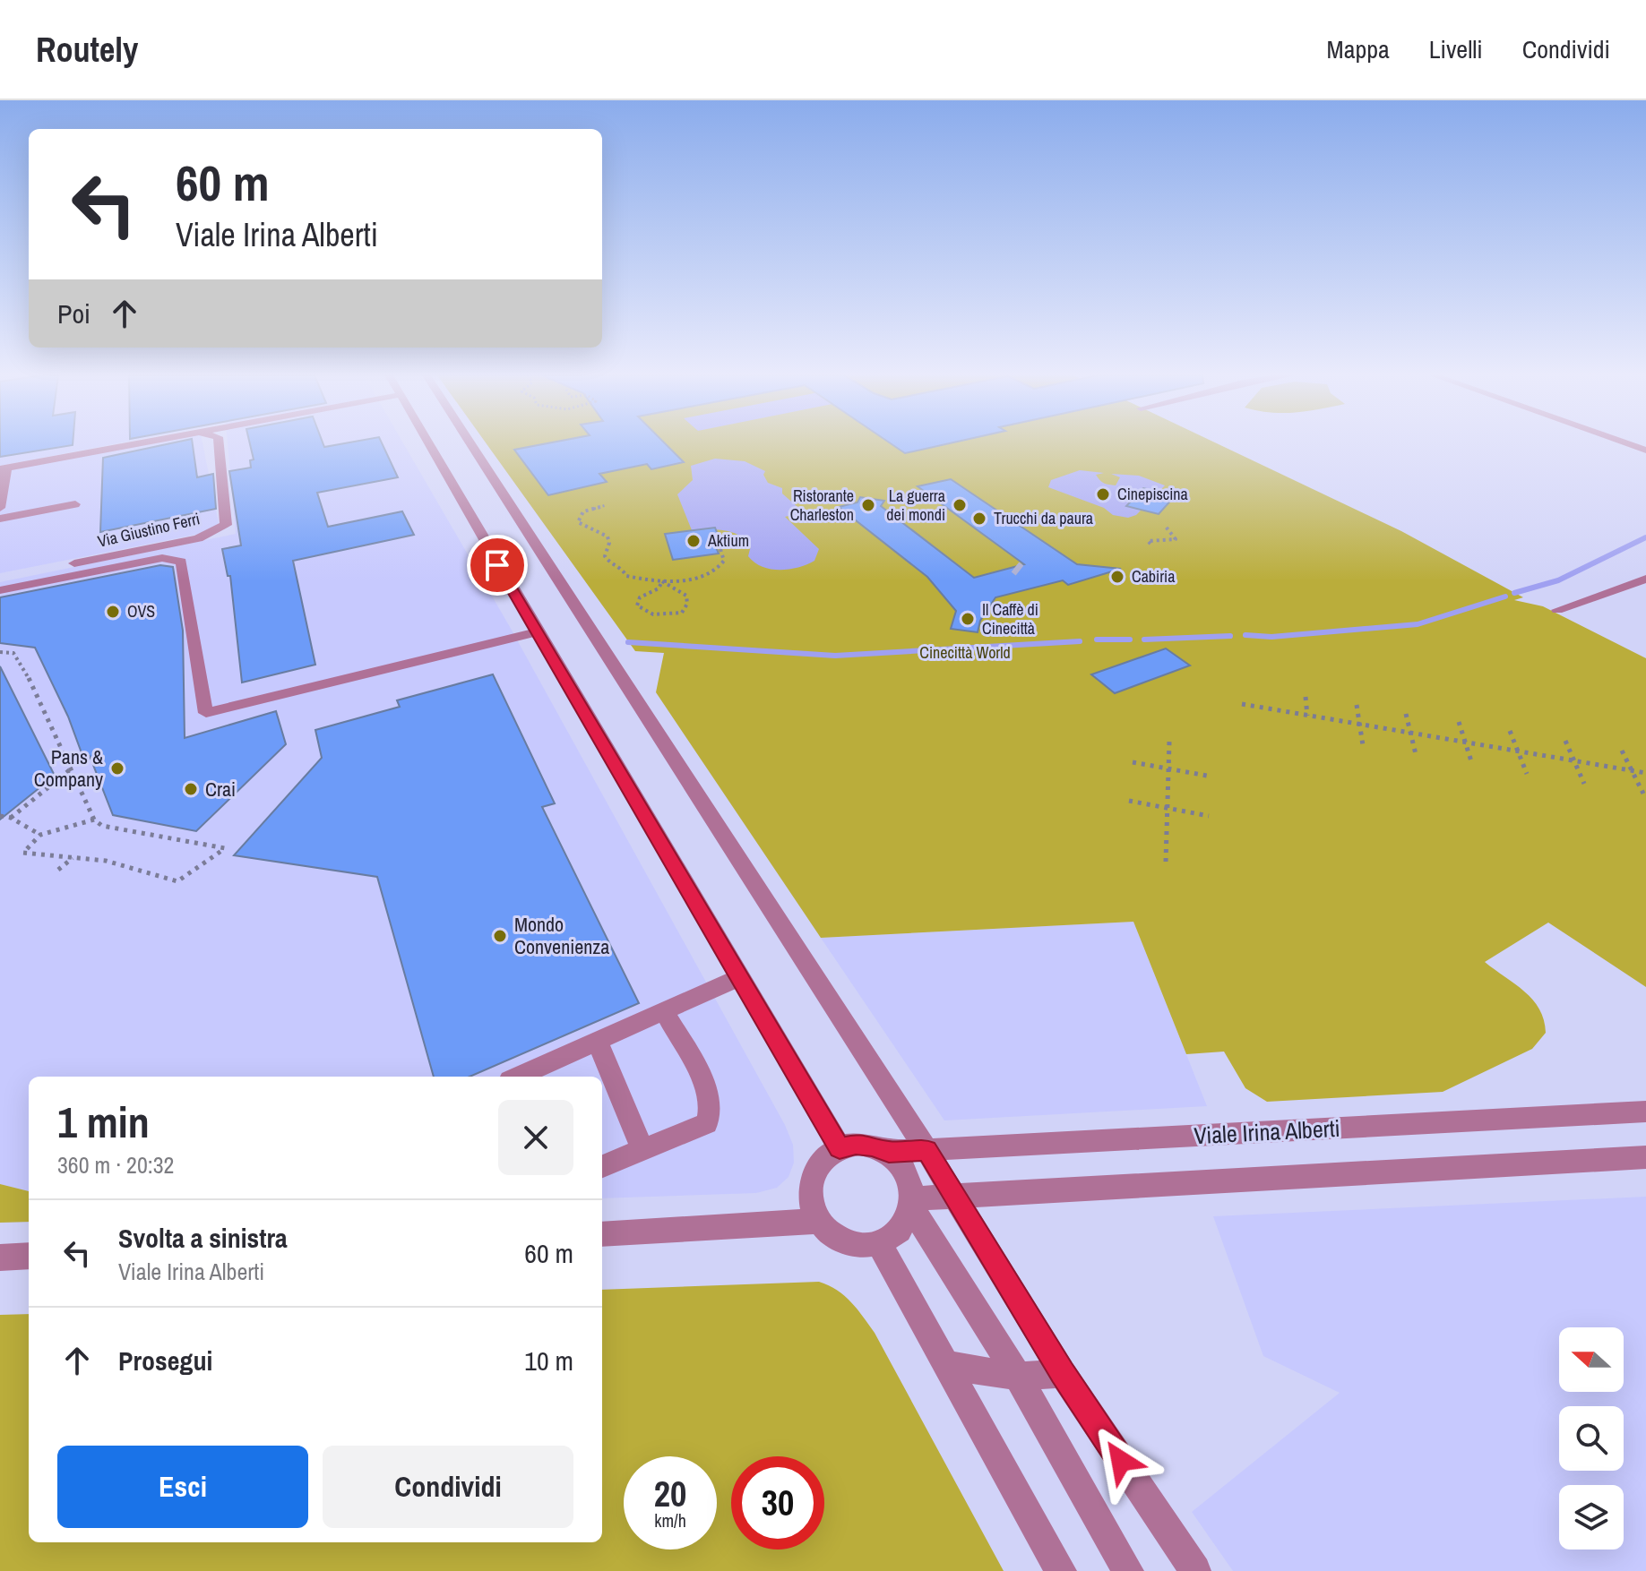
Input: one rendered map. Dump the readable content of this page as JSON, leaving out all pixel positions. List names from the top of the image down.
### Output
{
  "streets": {
    "street": ["Via Giustino Ferri", "Viale Irina Alberti"]
  },
  "parks": ["Cinecittà World"],
  "places": [
    "Cinepiscina",
    "Ristorante Charleston",
    "La guerra dei mondi",
    "Trucchi da paura",
    "Aktium",
    "Cabiria",
    "OVS",
    "Il Caffè di Cinecittà",
    "Pans & Company",
    "Crai",
    "Mondo Convenienza"
  ],
  "north": "left",
  "page": {
    "header": "Routely",
    "nav": ["Mappa", "Livelli", "Condividi"],
    "turn": ["60 m", "Viale Irina Alberti"],
    "then": "Poi",
    "heading": ["1 min", "360 m · 20:32"],
    "list": [
      {
        "name": "Svolta a sinistra",
        "note": "Viale Irina Alberti",
        "value": "60 m"
      },
      {
        "name": "Prosegui",
        "value": "10 m"
      }
    ],
    "buttons": ["Esci", "Condividi"],
    "speed": "20 km/h",
    "limit": "30"
  }
}
